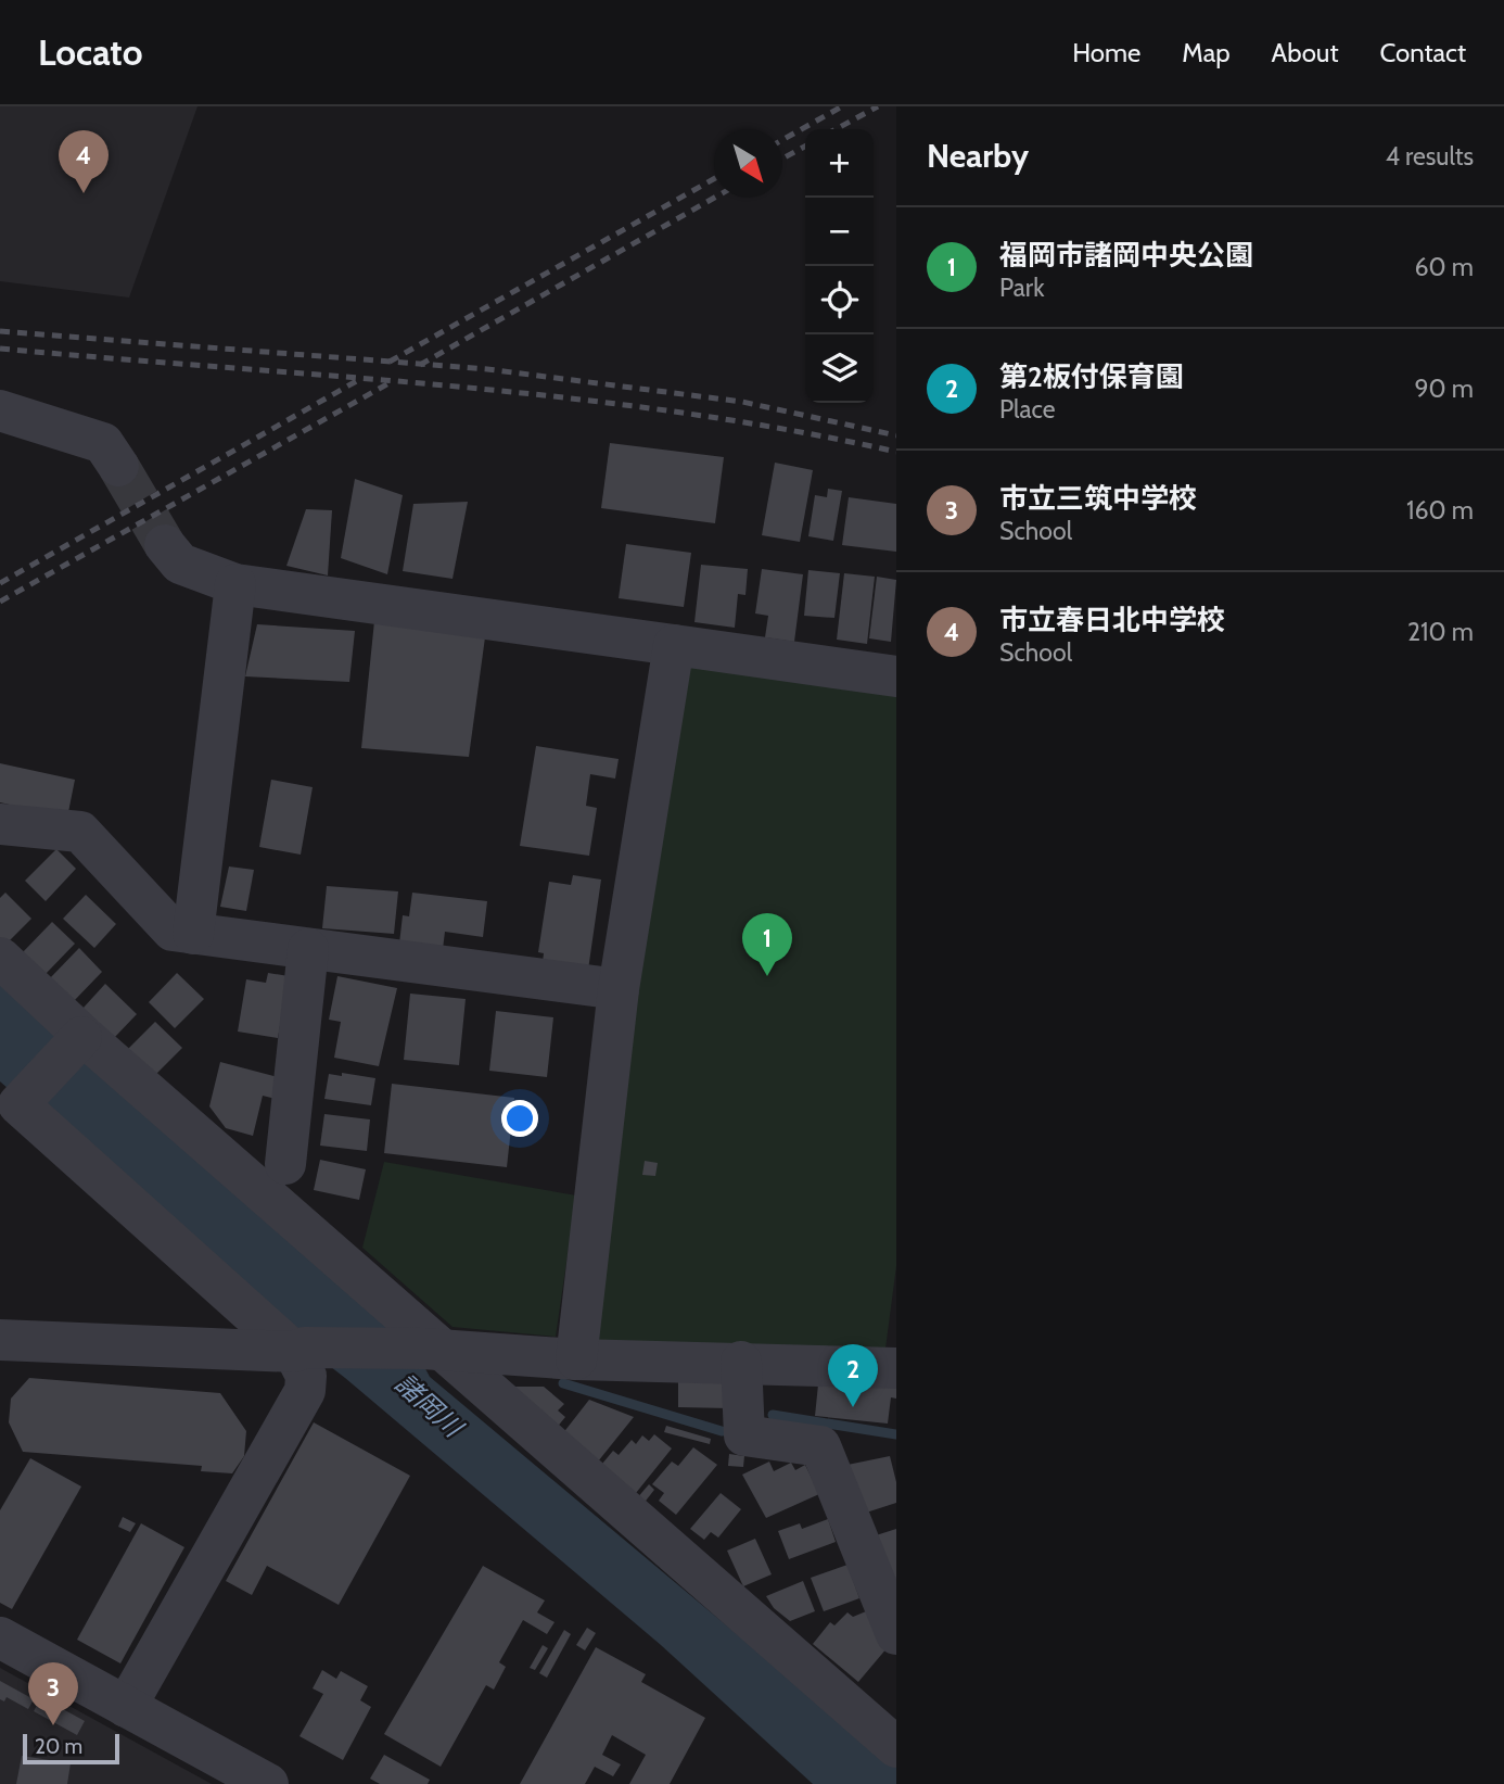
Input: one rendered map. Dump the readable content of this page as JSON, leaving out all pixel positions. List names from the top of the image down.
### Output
{
  "water": ["諸岡川"],
  "scale_bar": "20 m",
  "north": "bottom right",
  "page": {
    "header": "Locato",
    "nav": [
      "Home",
      "Map",
      "About",
      "Contact"
    ],
    "heading": ["Nearby", "4 results"],
    "map_buttons": ["+", "−"],
    "pins": [
      "4",
      "1",
      "2",
      "3"
    ],
    "list": [
      {
        "mark": "1",
        "name": "福岡市諸岡中央公園",
        "note": "Park",
        "value": "60 m"
      },
      {
        "mark": "2",
        "name": "第2板付保育園",
        "note": "Place",
        "value": "90 m"
      },
      {
        "mark": "3",
        "name": "市立三筑中学校",
        "note": "School",
        "value": "160 m"
      },
      {
        "mark": "4",
        "name": "市立春日北中学校",
        "note": "School",
        "value": "210 m"
      }
    ],
    "scale": "20 m"
  }
}
